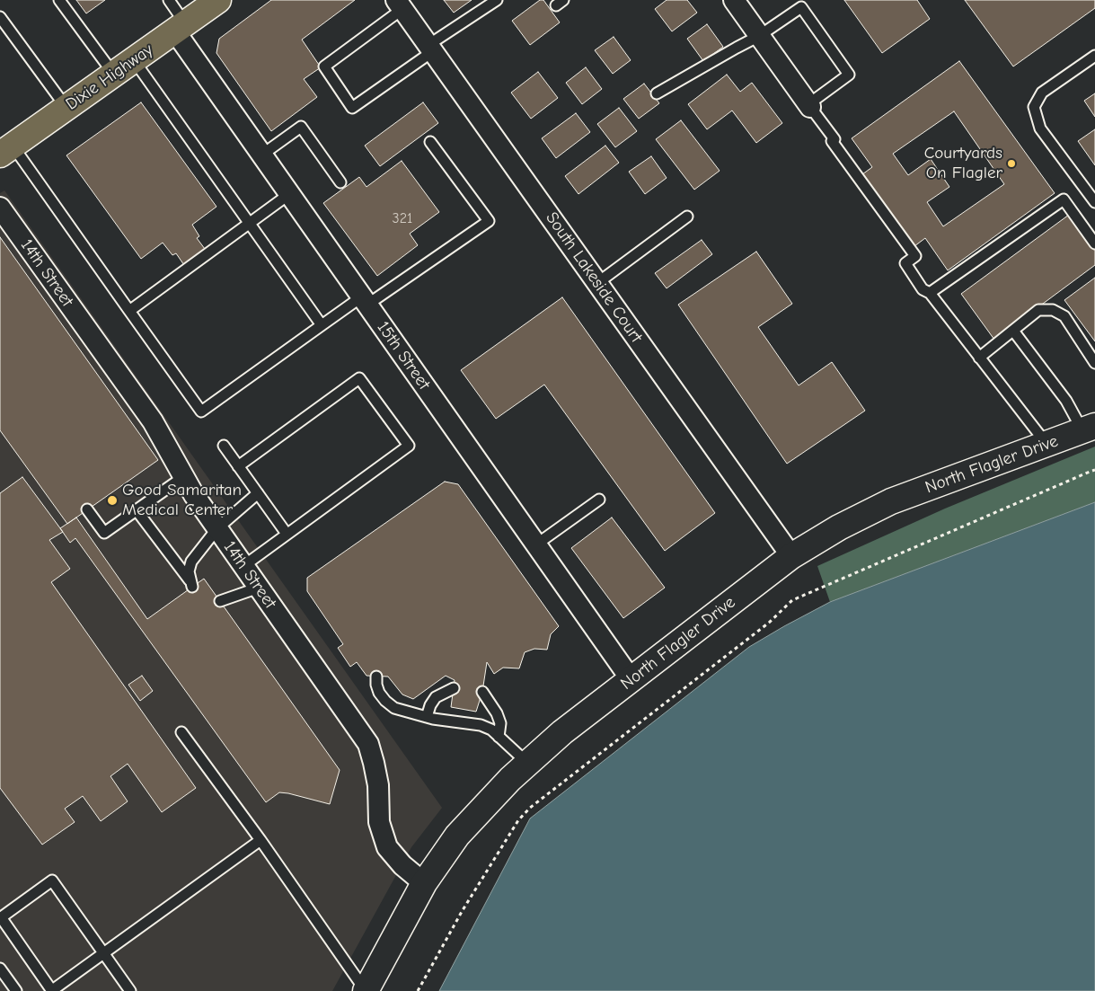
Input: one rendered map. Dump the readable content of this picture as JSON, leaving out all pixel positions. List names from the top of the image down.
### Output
{
  "streets": {
    "main road": ["Dixie Highway"],
    "street": [
      "14th Street",
      "South Lakeside Court",
      "15th Street",
      "North Flagler Drive"
    ]
  },
  "crossings": [
    ["Dixie Highway", "15th Street"],
    ["14th Street", "North Flagler Drive"],
    ["South Lakeside Court", "North Flagler Drive"],
    ["15th Street", "North Flagler Drive"]
  ],
  "places": ["Courtyards On Flagler", "Good Samaritan Medical Center"],
  "house_numbers": ["321"]
}
